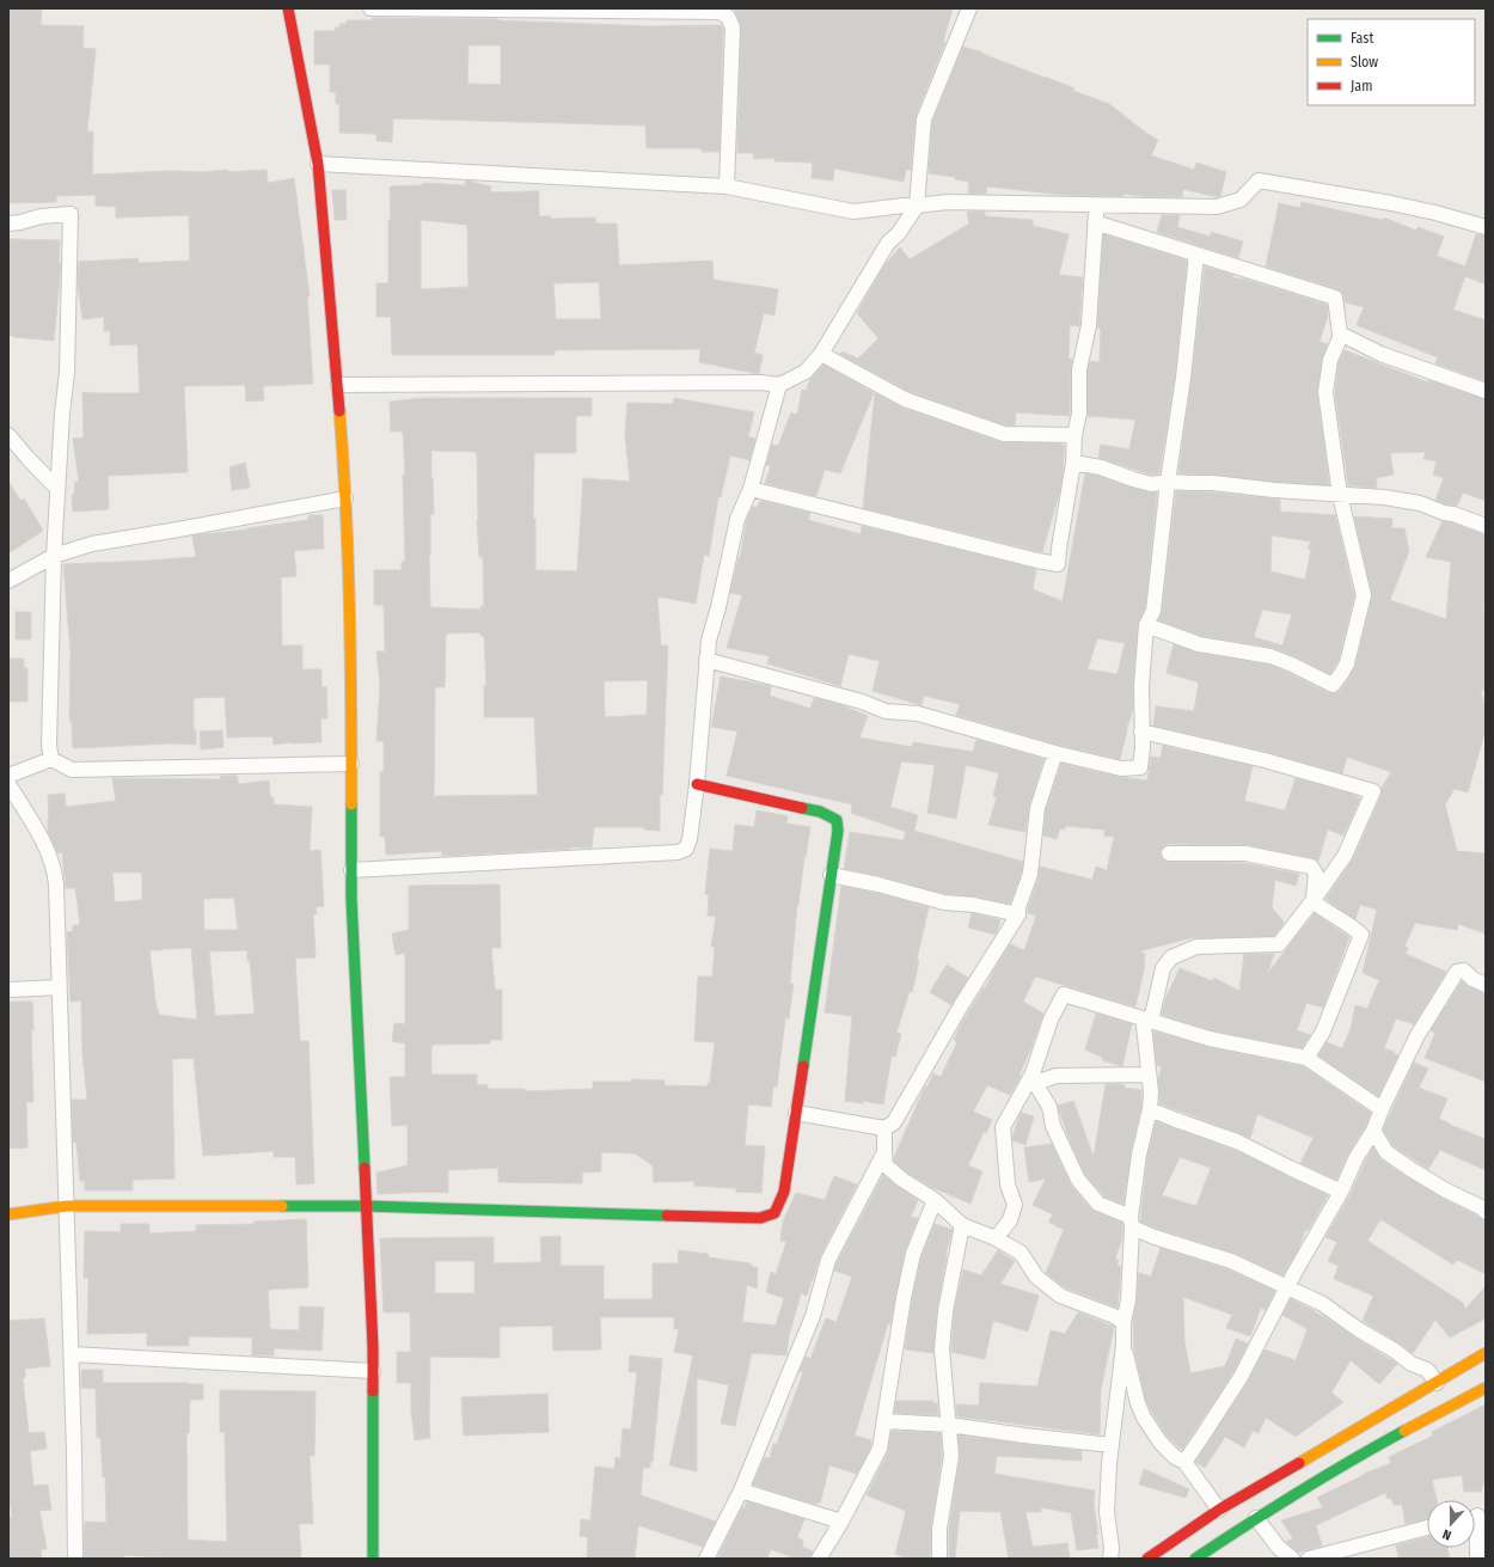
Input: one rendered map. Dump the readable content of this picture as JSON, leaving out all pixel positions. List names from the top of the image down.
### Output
{
  "legend": ["Fast", "Slow", "Jam"],
  "north": "bottom"
}
